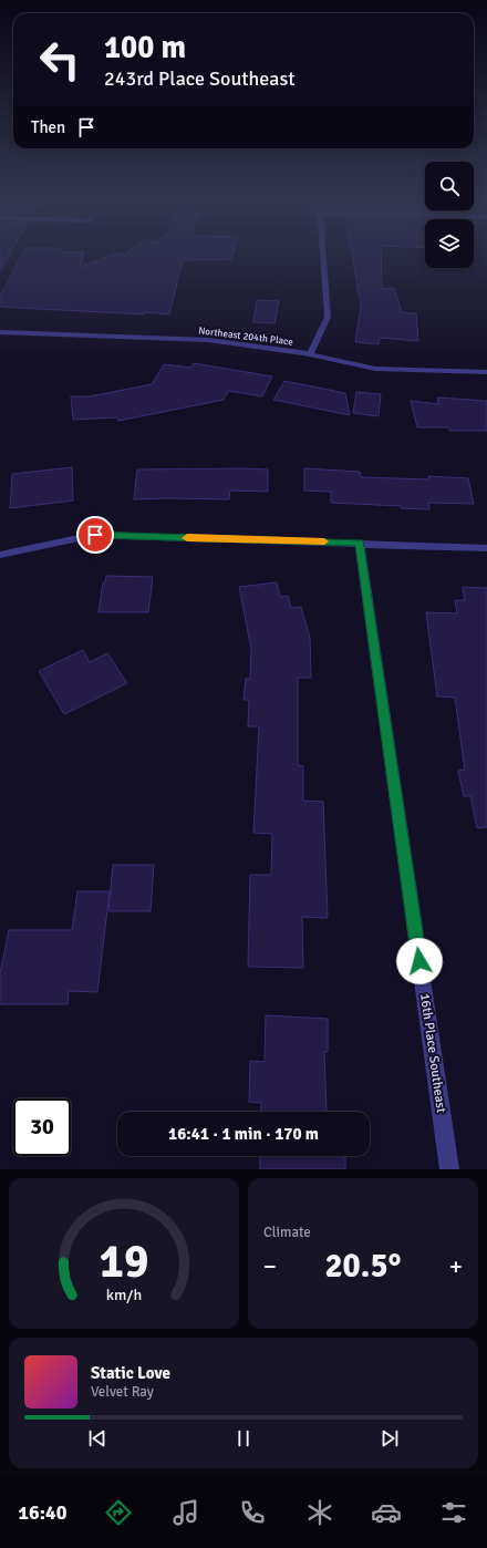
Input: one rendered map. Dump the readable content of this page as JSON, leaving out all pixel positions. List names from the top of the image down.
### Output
{
  "streets": {
    "street": ["Northeast 204th Place", "16th Place Southeast"]
  },
  "page": {
    "turn": ["100 m", "243rd Place Southeast"],
    "then": "Then",
    "limit": "30",
    "trip": "16:41 · 1 min · 170 m",
    "tile": "Climate",
    "heat": ["−", "20.5°", "+"],
    "song": ["Static Love", "Velvet Ray"],
    "tabs": "16:40",
    "gauge": ["19", "km/h"]
  }
}
